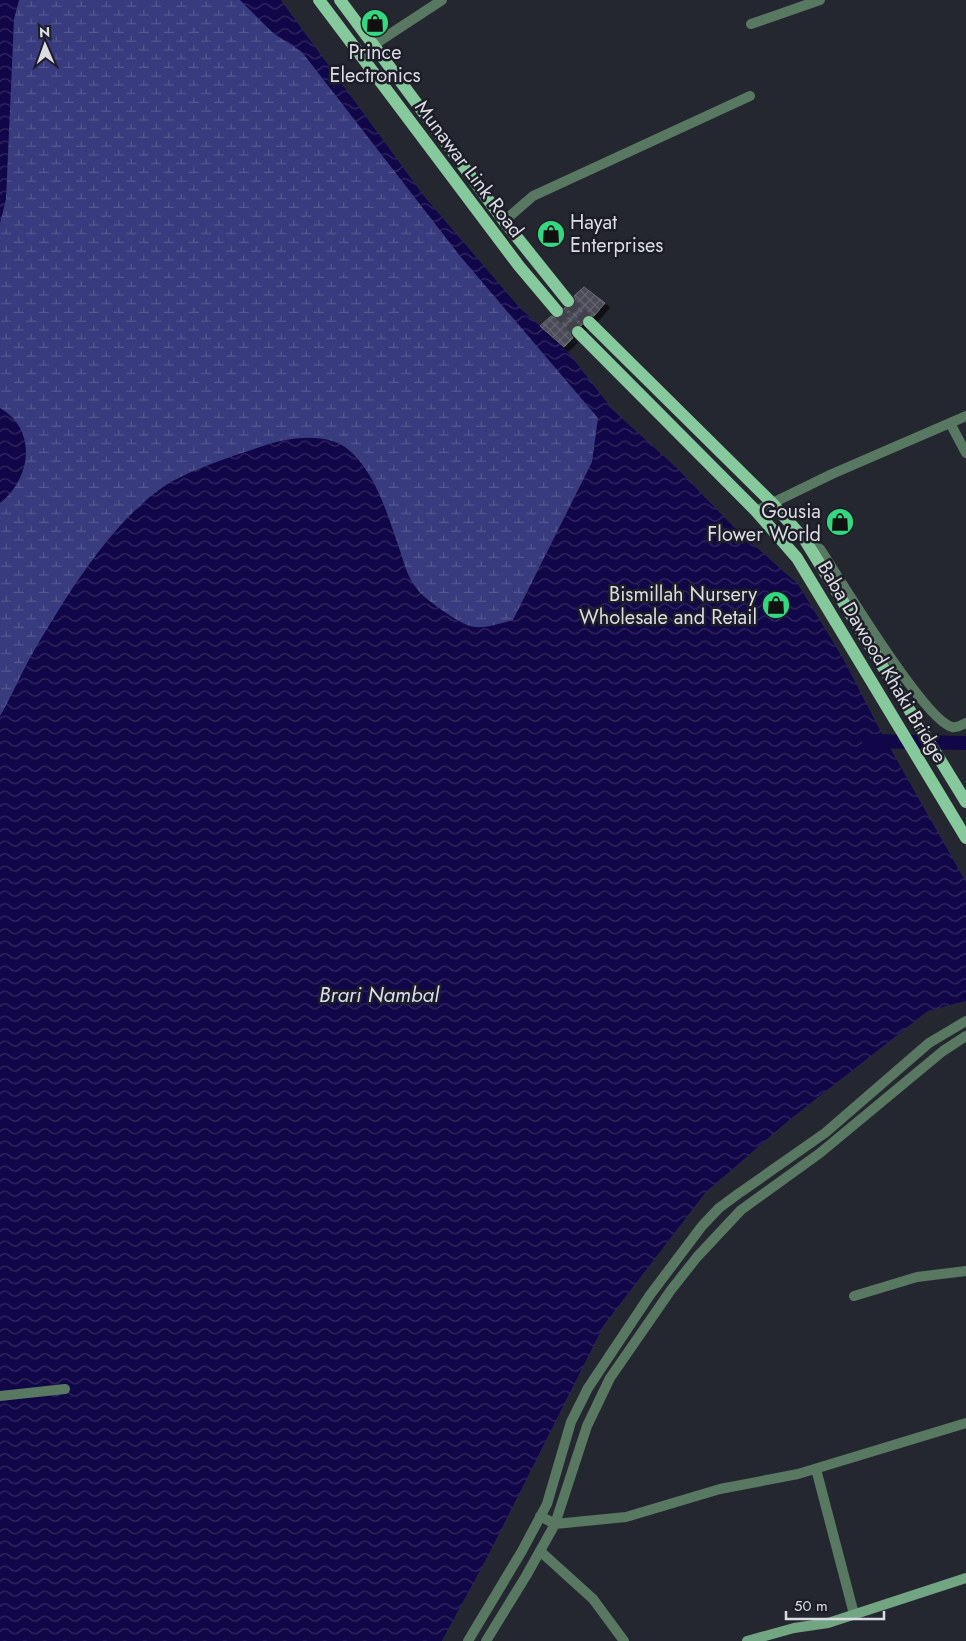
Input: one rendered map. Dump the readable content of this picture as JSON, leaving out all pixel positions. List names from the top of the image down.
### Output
{
  "streets": {
    "main road": ["Munawar Link Road", "Baba Dawood Khaki Bridge"]
  },
  "water": ["Brari Nambal"],
  "places": {
    "shop": [
      "Prince Electronics",
      "Hayat Enterprises",
      "Gousia Flower World",
      "Bismillah Nursery Wholesale and Retail"
    ]
  },
  "scale_bar": "50 m",
  "north": "top"
}
